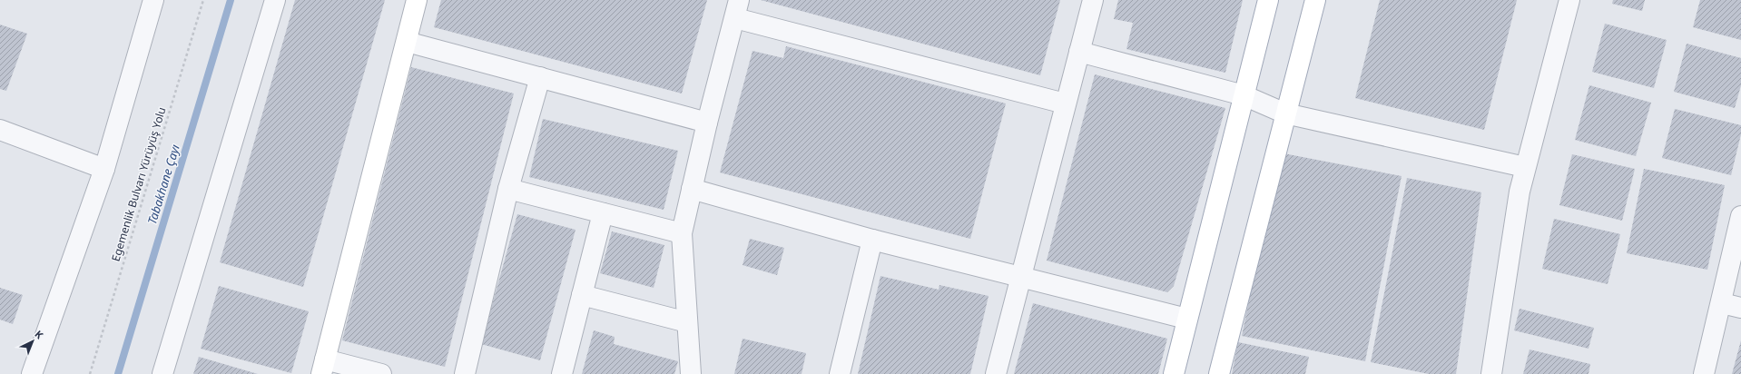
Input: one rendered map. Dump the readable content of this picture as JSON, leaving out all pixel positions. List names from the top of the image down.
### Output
{
  "streets": {
    "path": ["Egemenlik Bulvarı Yürüyüş Yolu"]
  },
  "water": ["Tabakhane Çayı"],
  "north": "top right"
}
